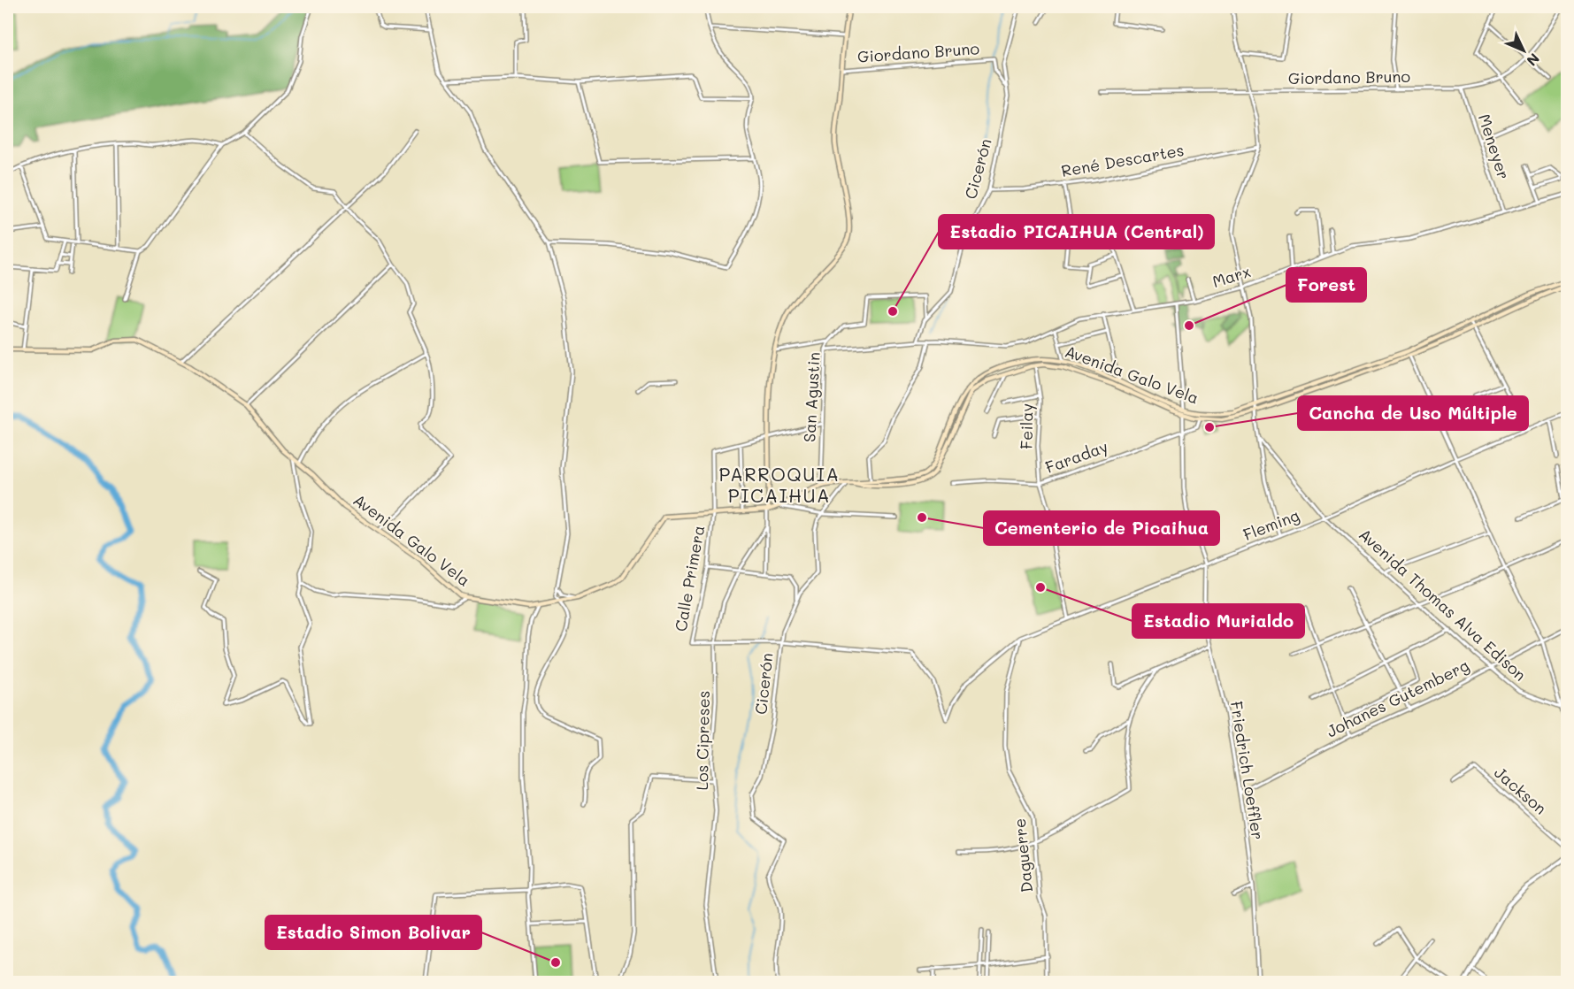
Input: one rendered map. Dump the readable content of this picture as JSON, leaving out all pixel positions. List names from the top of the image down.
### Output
{
  "streets": {
    "main road": ["Avenida Galo Vela"],
    "street": [
      "Giordano Bruno",
      "Meneyer",
      "René Descartes",
      "Cicerón",
      "Marx",
      "San Agustin",
      "Feilay",
      "Faraday",
      "Fleming",
      "Calle Primera",
      "Avenida Thomas Alva Edison",
      "Johanes Gutemberg",
      "Los Cipreses",
      "Friedrich Loeffler",
      "Jackson",
      "Daguerre"
    ]
  },
  "crossings": [
    ["Giordano Bruno", "Meneyer"],
    ["Giordano Bruno", "Cicerón"],
    ["Meneyer", "Marx"],
    ["René Descartes", "Cicerón"],
    ["Cicerón", "Marx"],
    ["Cicerón", "Avenida Galo Vela"],
    ["Cicerón", "Fleming"],
    ["Marx", "San Agustin"],
    ["Avenida Galo Vela", "San Agustin"],
    ["Avenida Galo Vela", "Feilay"],
    ["Avenida Galo Vela", "Faraday"],
    ["Avenida Galo Vela", "Calle Primera"],
    ["Feilay", "Faraday"],
    ["Feilay", "Fleming"],
    ["Fleming", "Avenida Thomas Alva Edison"],
    ["Fleming", "Friedrich Loeffler"],
    ["Fleming", "Daguerre"],
    ["Calle Primera", "Los Cipreses"],
    ["Avenida Thomas Alva Edison", "Johanes Gutemberg"],
    ["Johanes Gutemberg", "Friedrich Loeffler"]
  ],
  "districts": ["PARROQUIA PICAIHUA"],
  "places": [
    "Estadio PICAIHUA (Central)",
    "Forest",
    "Cancha de Uso Múltiple",
    "Cementerio de Picaihua",
    "Estadio Murialdo",
    "Estadio Simon Bolivar"
  ],
  "north": "bottom right"
}
